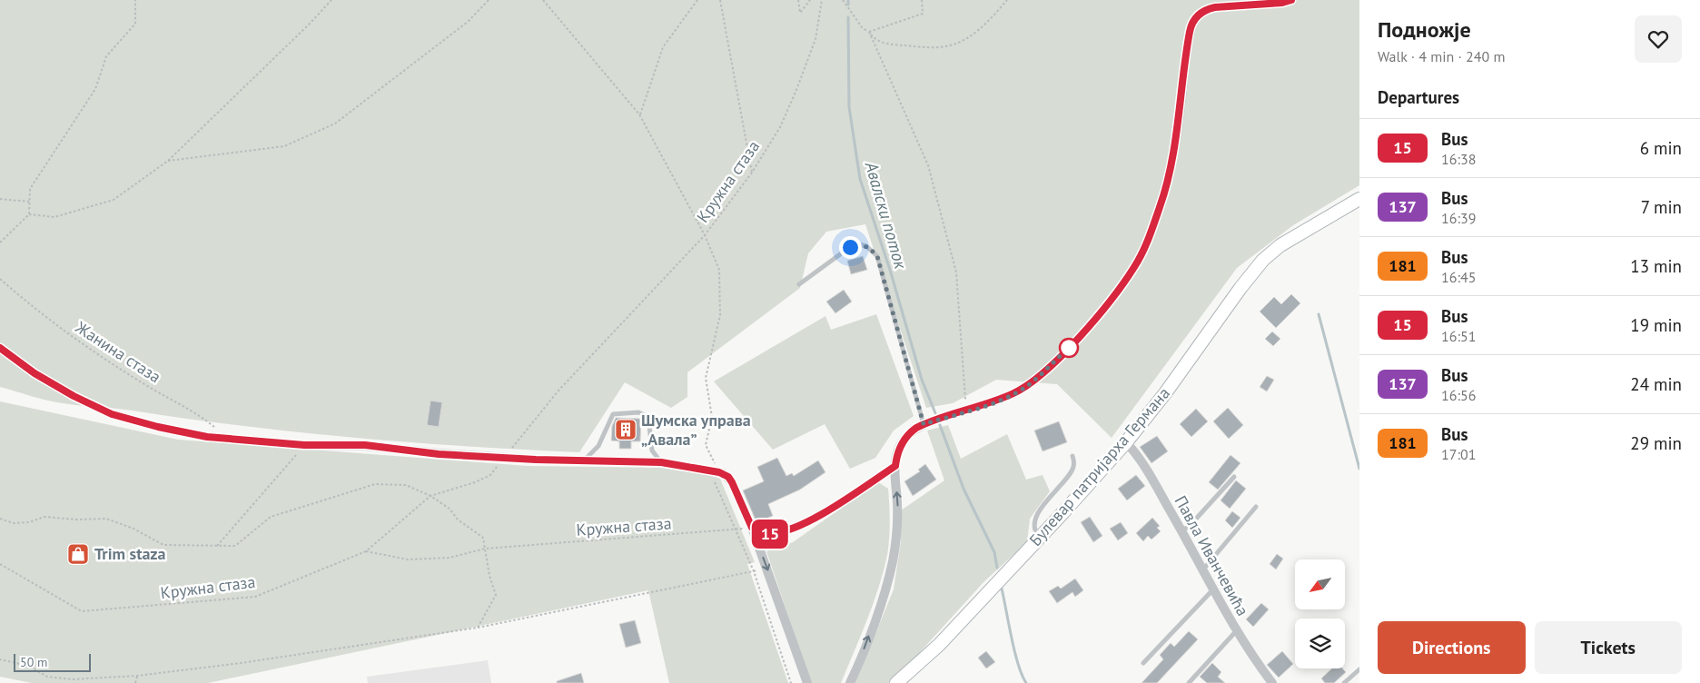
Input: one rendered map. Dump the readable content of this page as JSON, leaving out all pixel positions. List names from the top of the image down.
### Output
{
  "streets": {
    "main road": ["Булевар патријарха Германа"],
    "street": ["Павла Иванчевића"],
    "path": ["Кружна стаза", "Жанина стаза"]
  },
  "crossings": [
    ["Булевар патријарха Германа", "Павла Иванчевића"]
  ],
  "water": ["Авалски поток"],
  "places": {
    "building": ["Шумска управа „Авала”"],
    "shop": ["Trim staza"]
  },
  "lines": ["bus line 15"],
  "scale_bar": "50 m",
  "north": "bottom left",
  "page": {
    "on_map": "15",
    "heading": [
      ["Подножје", "Walk · 4 min · 240 m"],
      "Departures"
    ],
    "list": [
      {
        "mark": "15",
        "name": "Bus",
        "note": "16:38",
        "value": "6 min"
      },
      {
        "mark": "137",
        "name": "Bus",
        "note": "16:39",
        "value": "7 min"
      },
      {
        "mark": "181",
        "name": "Bus",
        "note": "16:45",
        "value": "13 min"
      },
      {
        "mark": "15",
        "name": "Bus",
        "note": "16:51",
        "value": "19 min"
      },
      {
        "mark": "137",
        "name": "Bus",
        "note": "16:56",
        "value": "24 min"
      },
      {
        "mark": "181",
        "name": "Bus",
        "note": "17:01",
        "value": "29 min"
      }
    ],
    "buttons": ["Directions", "Tickets"],
    "scale": "50 m"
  }
}
